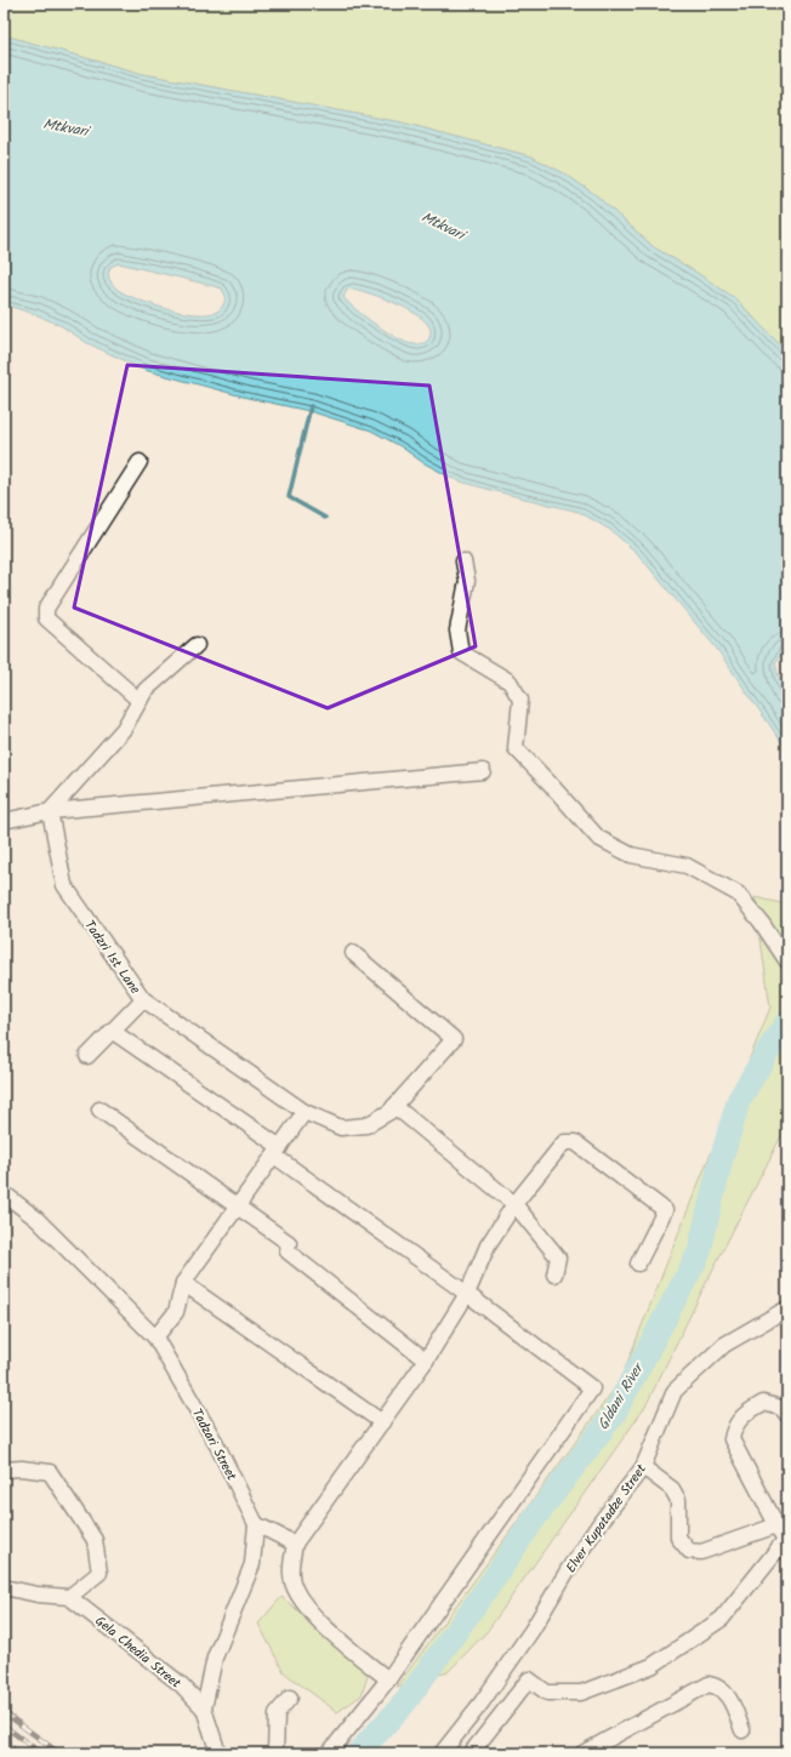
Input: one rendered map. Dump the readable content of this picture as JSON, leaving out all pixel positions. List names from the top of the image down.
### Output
{
  "streets": {
    "street": [
      "Tadzri 1st Lane",
      "Tadzari Street",
      "Elver Kupatadze Street",
      "Gela Chedia Street"
    ]
  },
  "water": ["Mtkvari", "Gldani River"]
}
